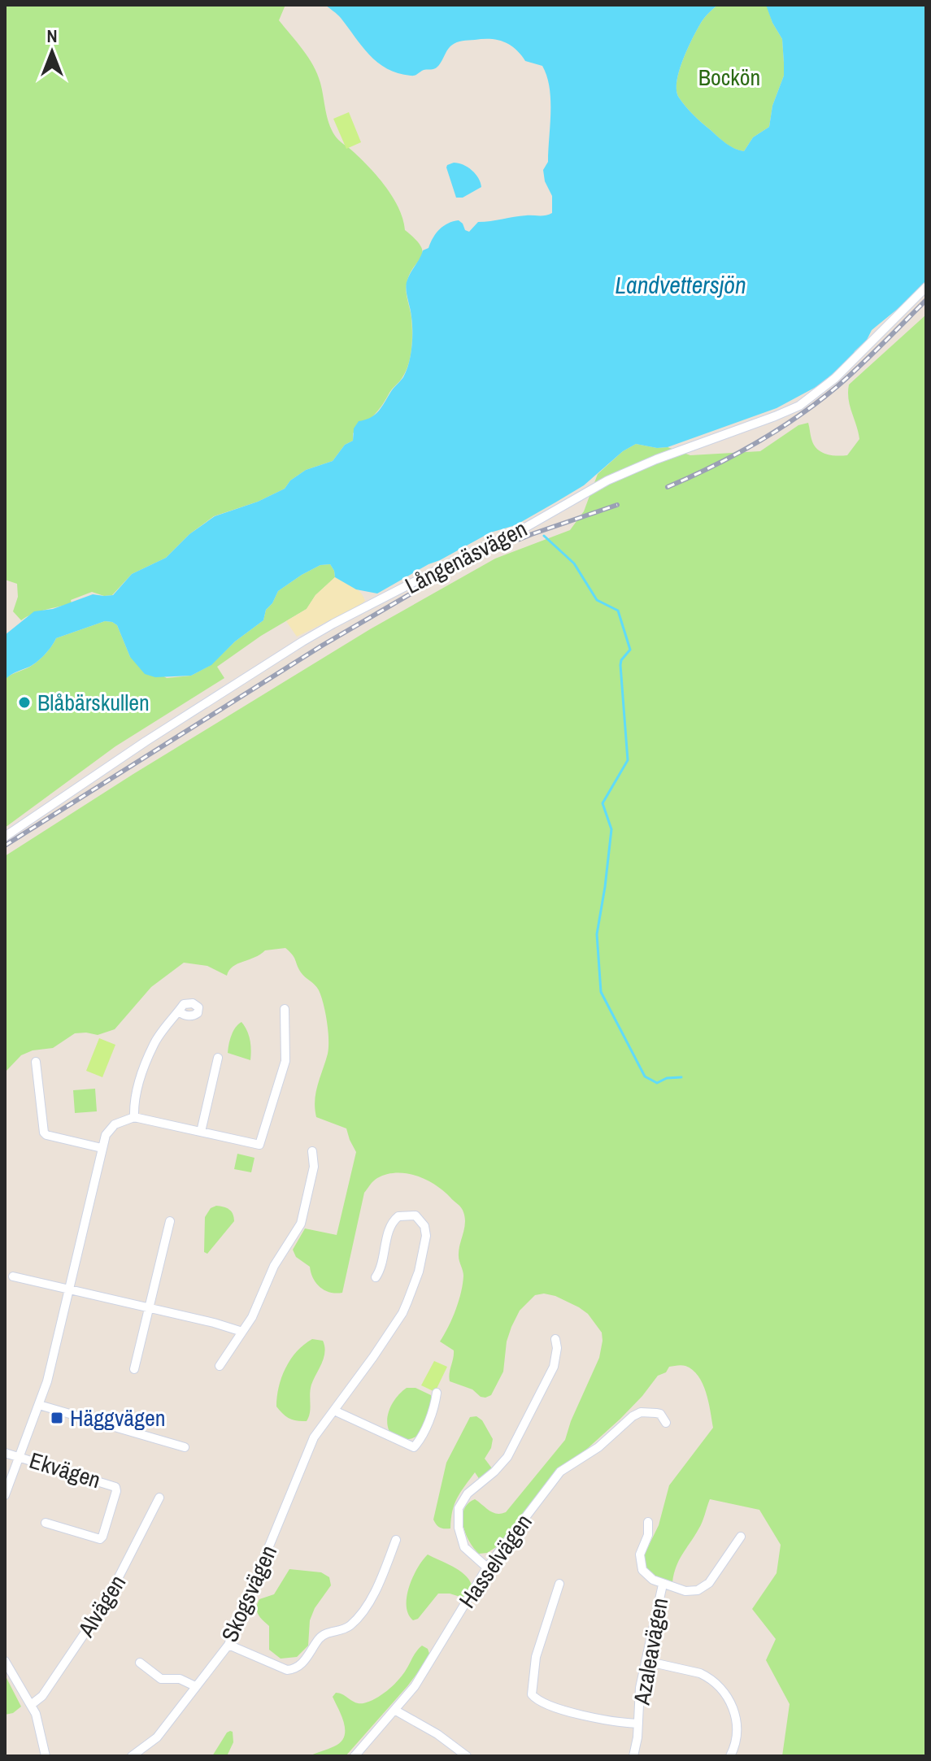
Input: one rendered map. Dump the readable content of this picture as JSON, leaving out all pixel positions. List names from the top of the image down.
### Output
{
  "streets": {
    "street": [
      "Långenäsvägen",
      "Ekvägen",
      "Hasselvägen",
      "Skogsvägen",
      "Alvägen",
      "Azaleavägen"
    ]
  },
  "water": ["Landvettersjön"],
  "parks": ["Bockön"],
  "places": {
    "other": ["Blåbärskullen"],
    "transit": ["Häggvägen"]
  },
  "north": "top"
}
